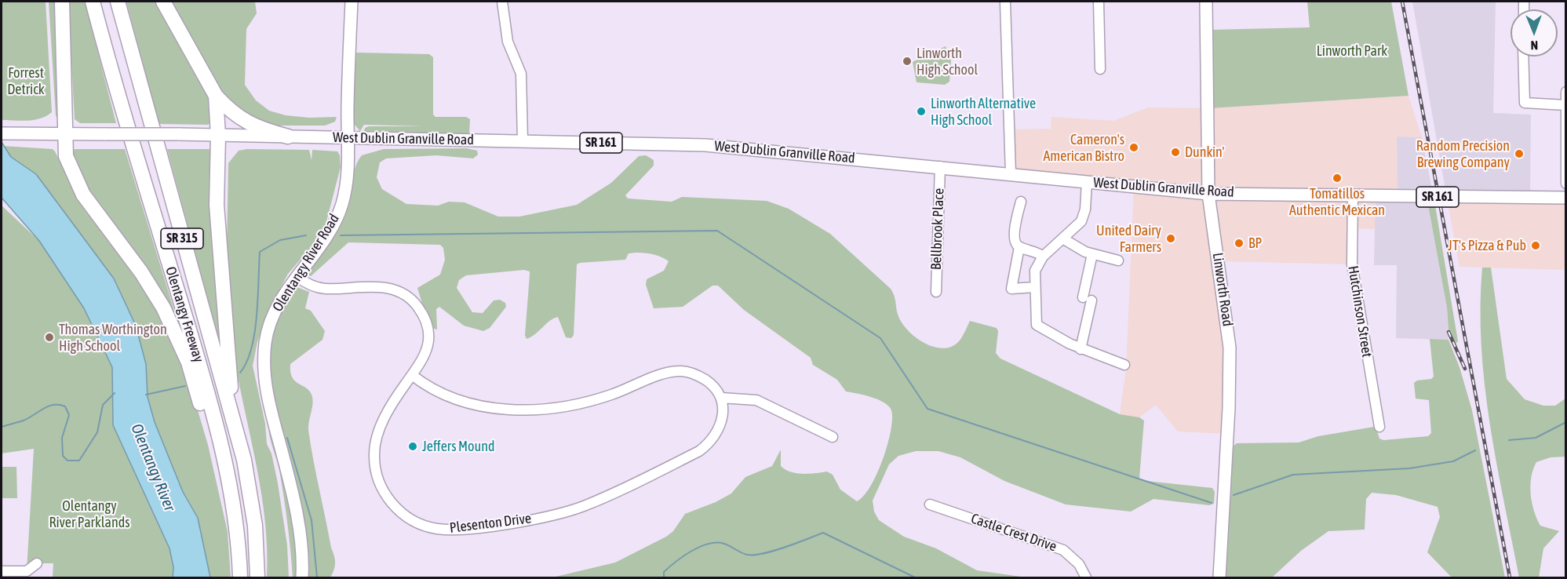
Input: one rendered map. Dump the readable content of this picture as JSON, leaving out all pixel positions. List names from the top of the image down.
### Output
{
  "streets": {
    "highway": ["SR 315", "Olentangy Freeway"],
    "main road": [
      "West Dublin Granville Road",
      "SR 161",
      "Olentangy River Road",
      "Linworth Road"
    ],
    "street": [
      "Bellbrook Place",
      "Hutchinson Street",
      "Plesenton Drive",
      "Castle Crest Drive"
    ]
  },
  "crossings": [
    ["West Dublin Granville Road", "Bellbrook Place"],
    ["West Dublin Granville Road", "Olentangy River Road"],
    ["West Dublin Granville Road", "Linworth Road"],
    ["West Dublin Granville Road", "Hutchinson Street"],
    ["Olentangy River Road", "Plesenton Drive"]
  ],
  "water": ["Olentangy River"],
  "parks": ["Linworth Park", "Forrest Detrick", "Olentangy River Parklands"],
  "places": [
    "Linworth High School",
    "Linworth Alternative High School",
    "Cameron's American Bistro",
    "Dunkin'",
    "Random Precision Brewing Company",
    "Tomatillos Authentic Mexican",
    "United Dairy Farmers",
    "BP",
    "JT's Pizza & Pub",
    "Thomas Worthington High School",
    "Jeffers Mound"
  ],
  "north": "bottom"
}
